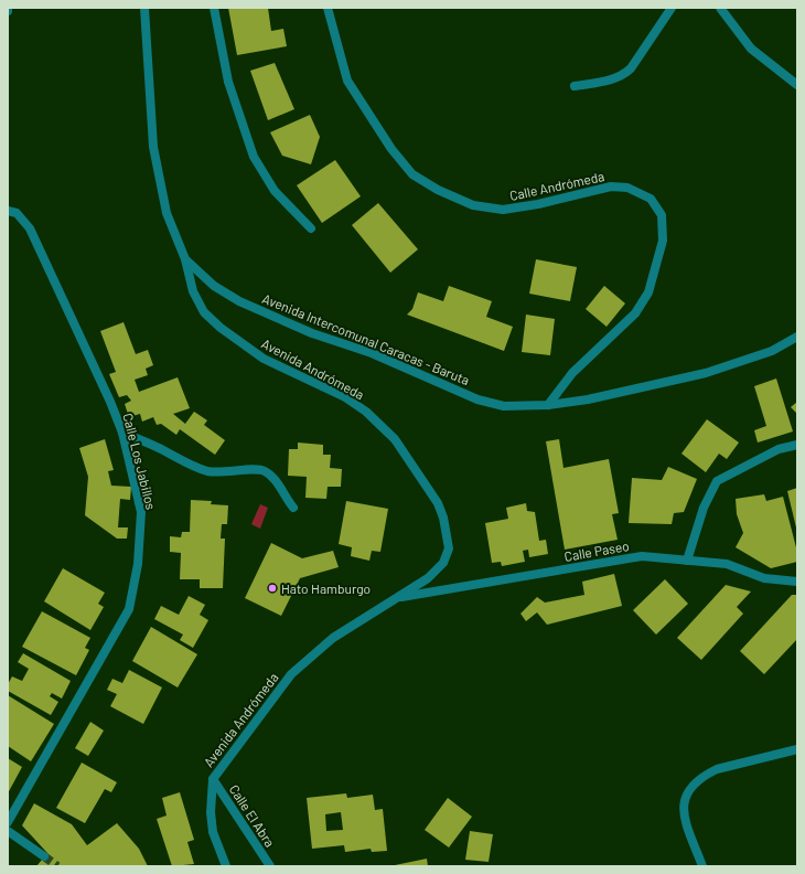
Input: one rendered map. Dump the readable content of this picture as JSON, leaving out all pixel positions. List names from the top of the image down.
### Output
{
  "streets": {
    "street": [
      "Calle Andrómeda",
      "Avenida Intercomunal Caracas - Baruta",
      "Avenida Andrómeda",
      "Calle Los Jabillos",
      "Calle Paseo",
      "Calle El Abra"
    ]
  },
  "crossings": [
    ["Calle Andrómeda", "Avenida Intercomunal Caracas - Baruta"],
    ["Avenida Intercomunal Caracas - Baruta", "Avenida Andrómeda"],
    ["Avenida Andrómeda", "Calle Paseo"],
    ["Avenida Andrómeda", "Calle El Abra"]
  ],
  "places": ["Hato Hamburgo"]
}
